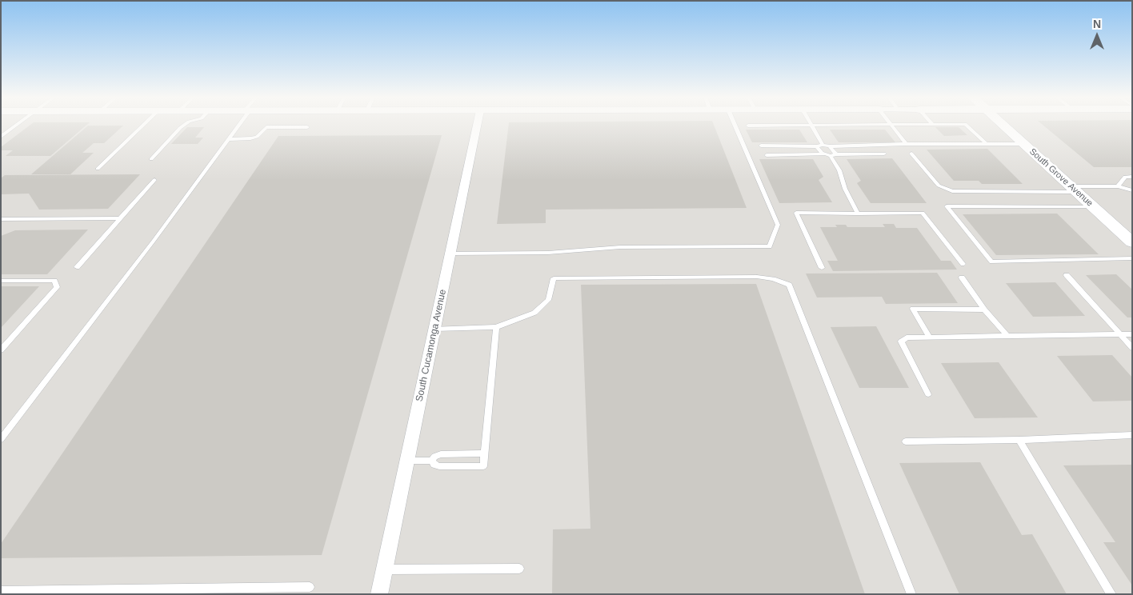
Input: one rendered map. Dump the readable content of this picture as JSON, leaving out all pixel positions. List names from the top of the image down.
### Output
{
  "streets": {
    "street": ["South Grove Avenue", "South Cucamonga Avenue"]
  },
  "north": "top"
}
